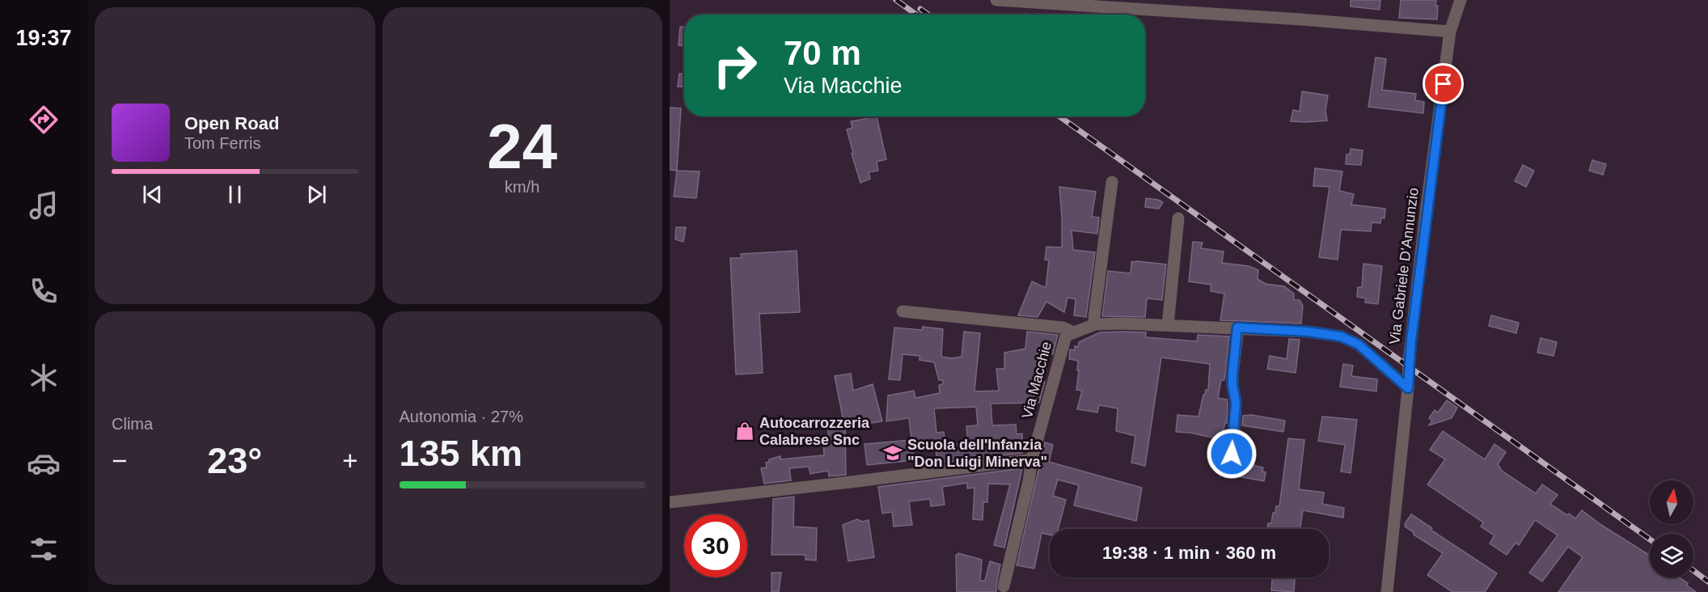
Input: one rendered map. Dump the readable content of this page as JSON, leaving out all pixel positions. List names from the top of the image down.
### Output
{
  "streets": {
    "street": ["Via Gabriele D'Annunzio", "Via Macchie"]
  },
  "crossings": [
    ["Via Gabriele D'Annunzio", "Via Macchie"]
  ],
  "places": {
    "shop": ["Autocarrozzeria Calabrese Snc"],
    "school or university": ["Scuola dell'Infanzia \"Don Luigi Minerva\""]
  },
  "north": "top",
  "page": {
    "tabs": "19:37",
    "tile": [
      ["24", "km/h"],
      "Clima",
      ["Autonomia · 27%", "135 km"]
    ],
    "turn": ["70 m", "Via Macchie"],
    "song": ["Open Road", "Tom Ferris"],
    "heat": ["−", "23°", "+"],
    "limit": "30",
    "trip": "19:38 · 1 min · 360 m"
  }
}
